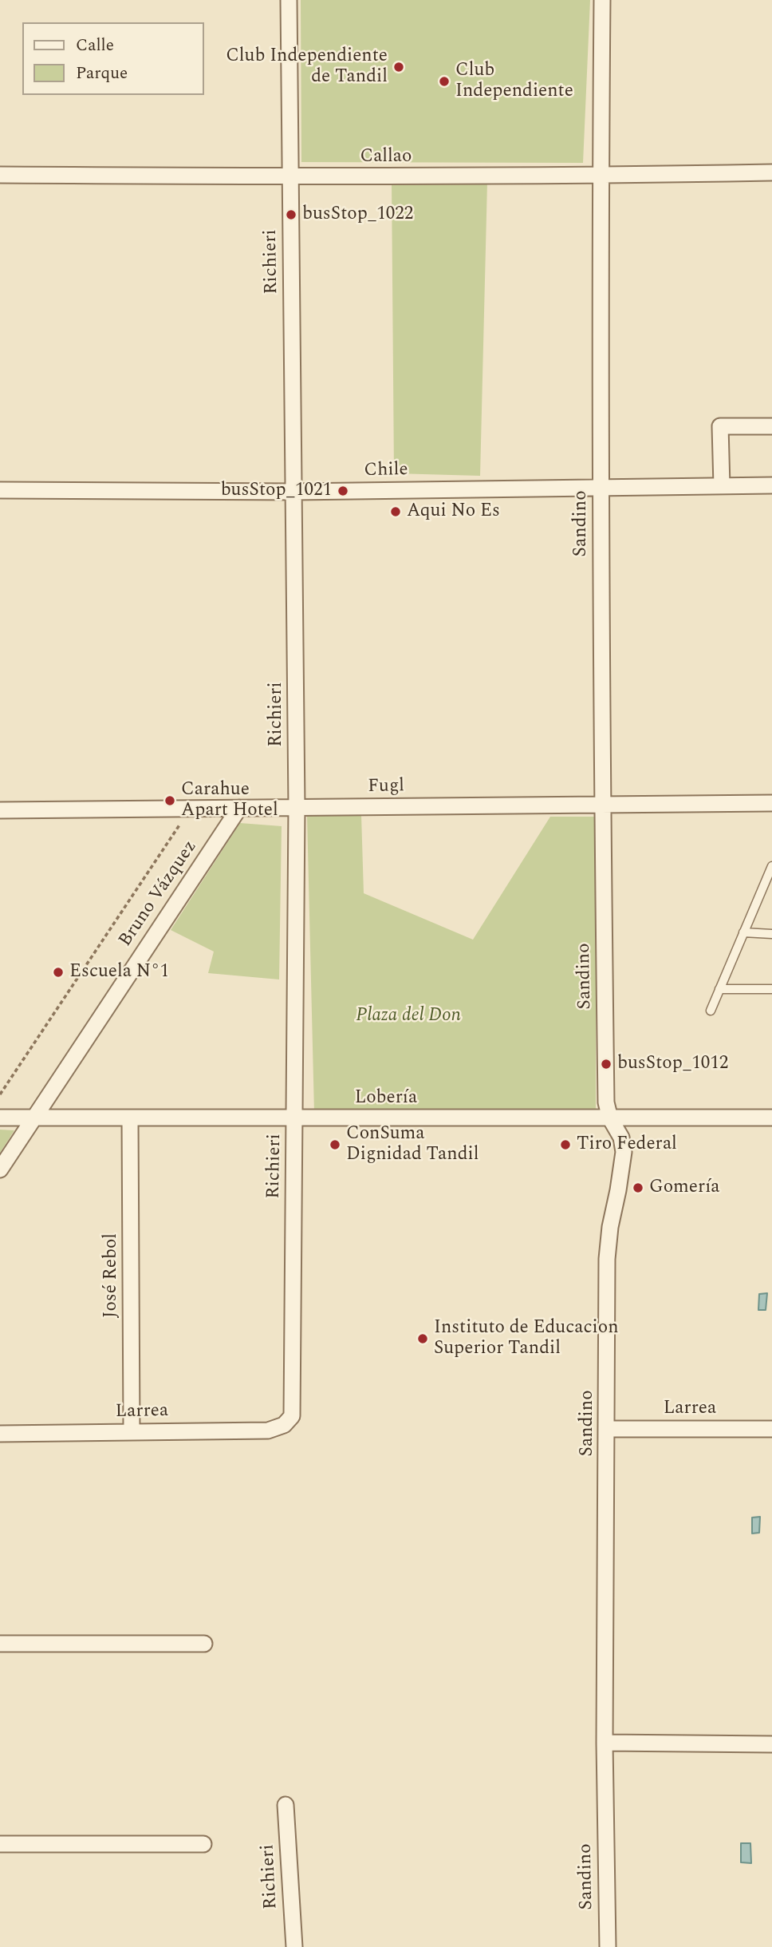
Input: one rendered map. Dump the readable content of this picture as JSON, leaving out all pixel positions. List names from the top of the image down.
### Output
{
  "streets": {
    "street": [
      "Callao",
      "Richieri",
      "Chile",
      "Sandino",
      "Fugl",
      "Bruno Vázquez",
      "Lobería",
      "José Rebol",
      "Larrea"
    ]
  },
  "crossings": [
    ["Callao", "Richieri"],
    ["Callao", "Sandino"],
    ["Richieri", "Chile"],
    ["Richieri", "Fugl"],
    ["Richieri", "Lobería"],
    ["Richieri", "Larrea"],
    ["Chile", "Sandino"],
    ["Sandino", "Fugl"],
    ["Sandino", "Lobería"],
    ["Sandino", "Larrea"],
    ["Fugl", "Bruno Vázquez"],
    ["Bruno Vázquez", "Lobería"],
    ["Lobería", "José Rebol"],
    ["José Rebol", "Larrea"]
  ],
  "parks": ["Plaza del Don"],
  "places": [
    "Club Independiente de Tandil",
    "Club Independiente",
    "busStop_1022",
    "busStop_1021",
    "Aqui No Es",
    "Carahue Apart Hotel",
    "Escuela N°1",
    "busStop_1012",
    "ConSuma Dignidad Tandil",
    "Tiro Federal",
    "Gomería",
    "Instituto de Educacion Superior Tandil"
  ],
  "legend": ["Calle", "Parque"]
}
